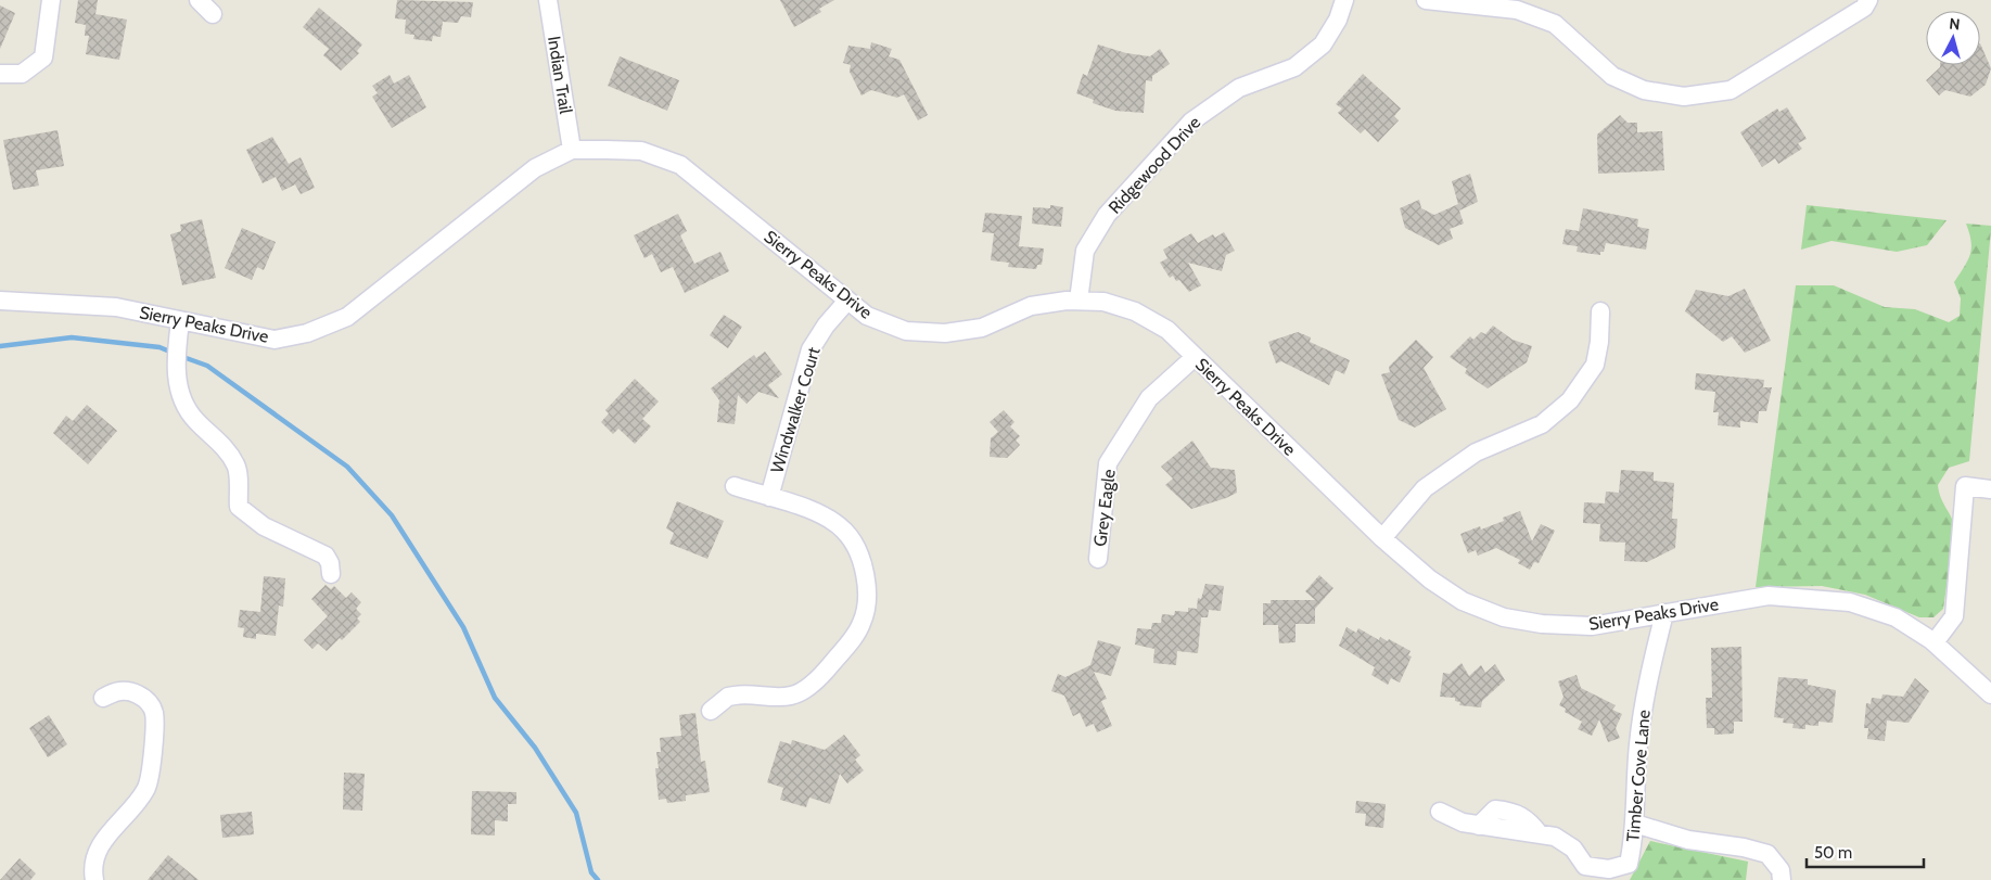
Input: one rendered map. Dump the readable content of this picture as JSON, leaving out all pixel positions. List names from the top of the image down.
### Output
{
  "streets": {
    "street": [
      "Indian Trail",
      "Ridgewood Drive",
      "Sierry Peaks Drive",
      "Windwalker Court",
      "Grey Eagle",
      "Timber Cove Lane"
    ]
  },
  "crossings": [
    ["Indian Trail", "Sierry Peaks Drive"],
    ["Ridgewood Drive", "Sierry Peaks Drive"],
    ["Sierry Peaks Drive", "Windwalker Court"],
    ["Sierry Peaks Drive", "Grey Eagle"],
    ["Sierry Peaks Drive", "Timber Cove Lane"]
  ],
  "scale_bar": "50 m",
  "north": "top"
}
